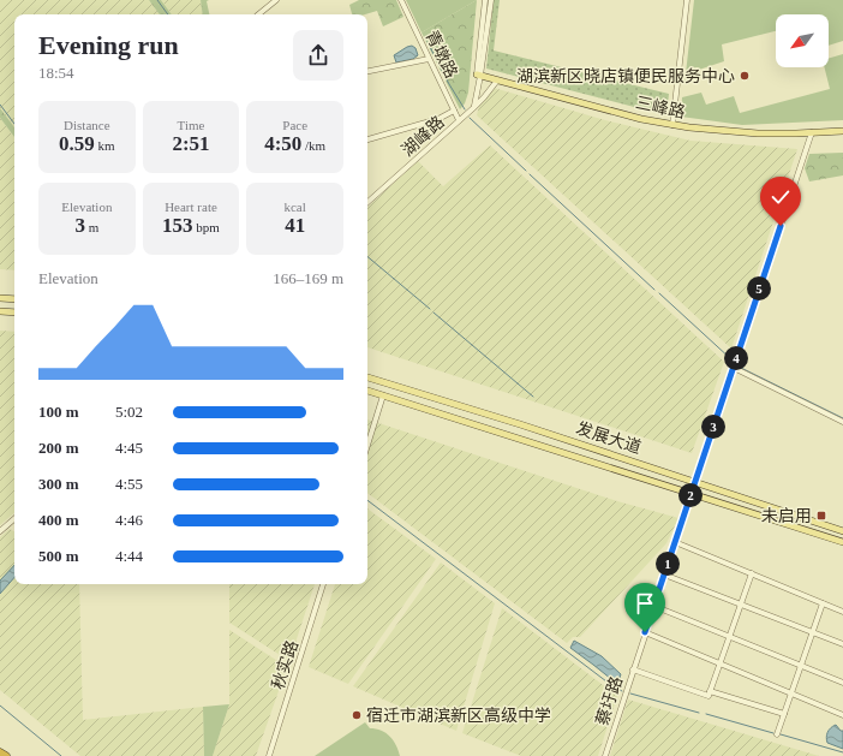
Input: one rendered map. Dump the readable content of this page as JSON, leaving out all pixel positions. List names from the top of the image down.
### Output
{
  "streets": {
    "main road": ["三峰路", "发展大道"],
    "street": [
      "青墩路",
      "湖峰路",
      "秋实路",
      "蔡圩路"
    ]
  },
  "crossings": [
    ["青墩路", "湖峰路"],
    ["三峰路", "湖峰路"],
    ["三峰路", "蔡圩路"],
    ["发展大道", "蔡圩路"]
  ],
  "places": {
    "other": ["湖滨新区晓店镇便民服务中心", "宿迁市湖滨新区高级中学"],
    "transit": ["未启用"]
  },
  "north": "bottom left",
  "page": {
    "heading": ["Evening run", "18:54"],
    "stats": [
      ["Distance", "0.59 km"],
      ["Time", "2:51"],
      ["Pace", "4:50 /km"],
      ["Elevation", "3 m"],
      ["Heart rate", "153 bpm"],
      ["kcal", "41"]
    ],
    "chart": ["Elevation", "166–169 m"],
    "pins": [
      "5",
      "4",
      "3",
      "2",
      "1"
    ],
    "list": [
      {
        "name": "100 m",
        "note": "5:02"
      },
      {
        "name": "200 m",
        "note": "4:45"
      },
      {
        "name": "300 m",
        "note": "4:55"
      },
      {
        "name": "400 m",
        "note": "4:46"
      },
      {
        "name": "500 m",
        "note": "4:44"
      }
    ]
  }
}
